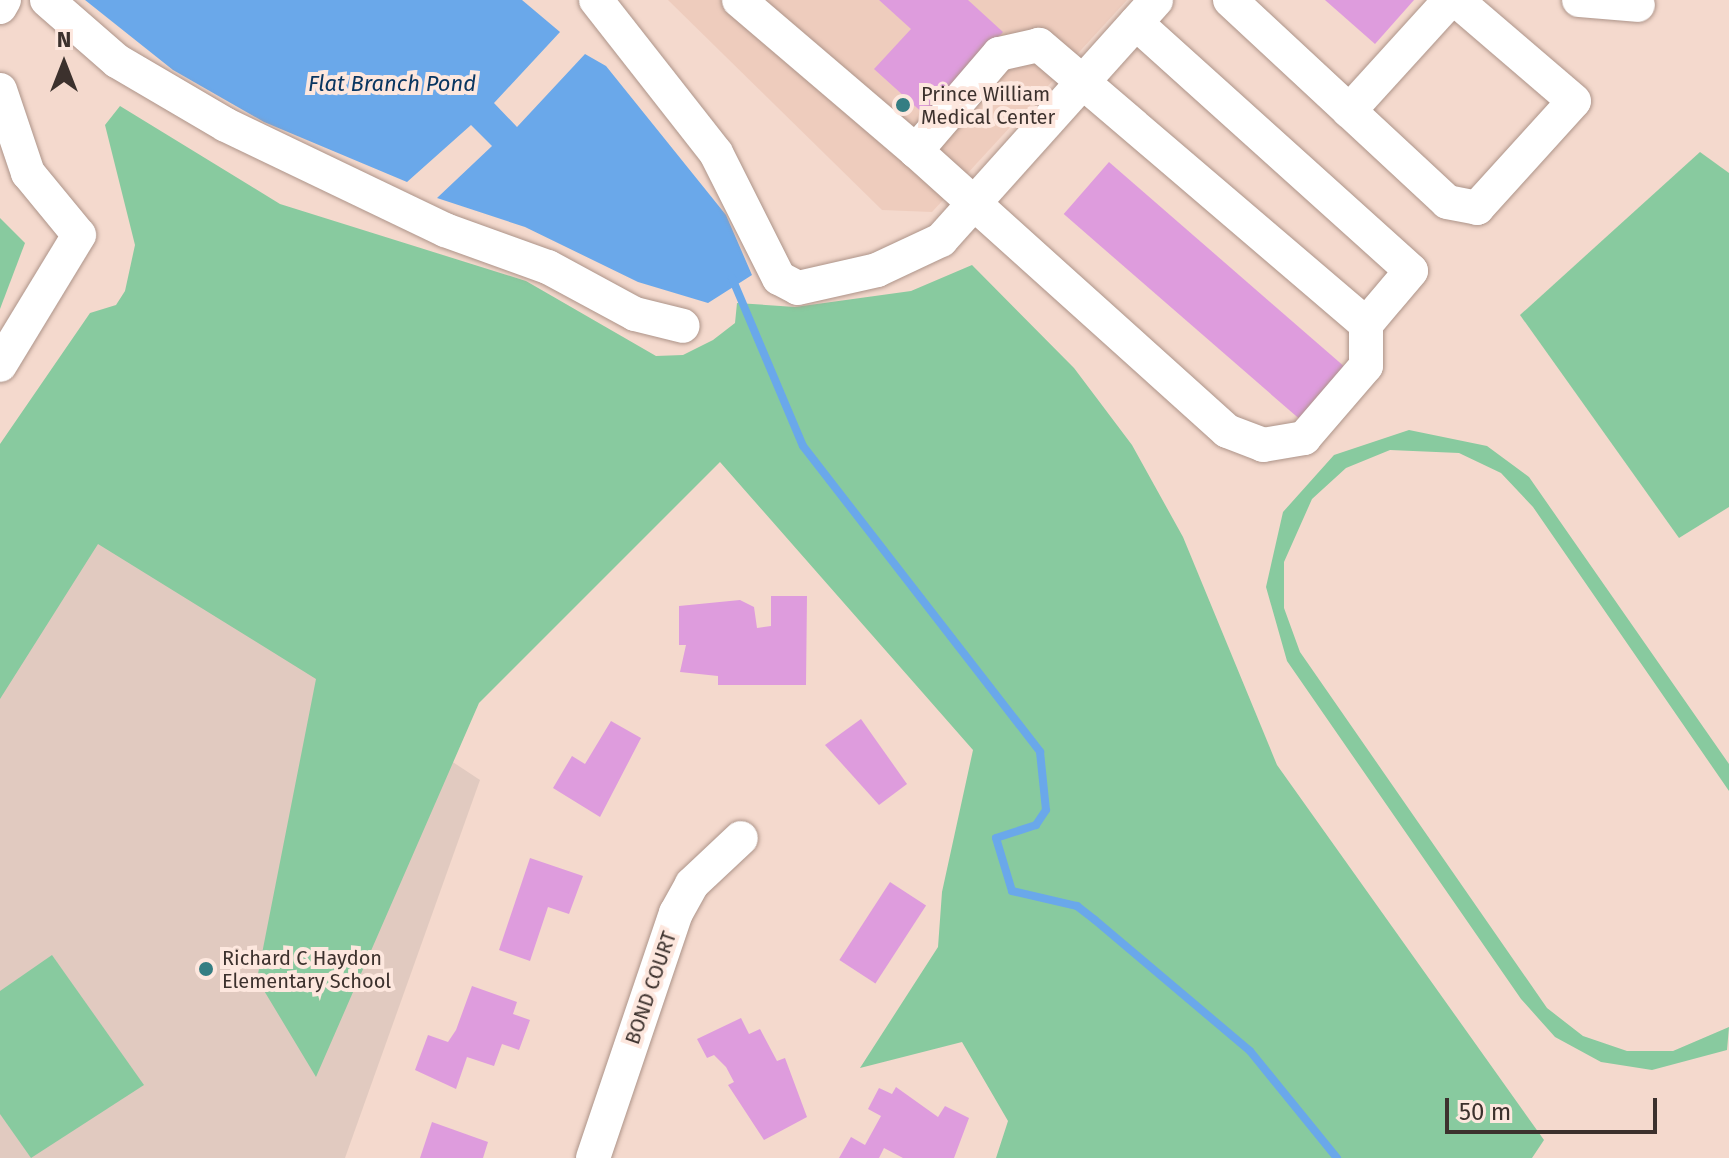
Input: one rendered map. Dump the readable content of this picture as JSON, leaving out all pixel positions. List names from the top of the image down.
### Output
{
  "streets": {
    "street": ["BOND COURT"]
  },
  "water": ["Flat Branch Pond"],
  "places": ["Prince William Medical Center", "Richard C Haydon Elementary School"],
  "scale_bar": "50 m",
  "north": "top"
}
